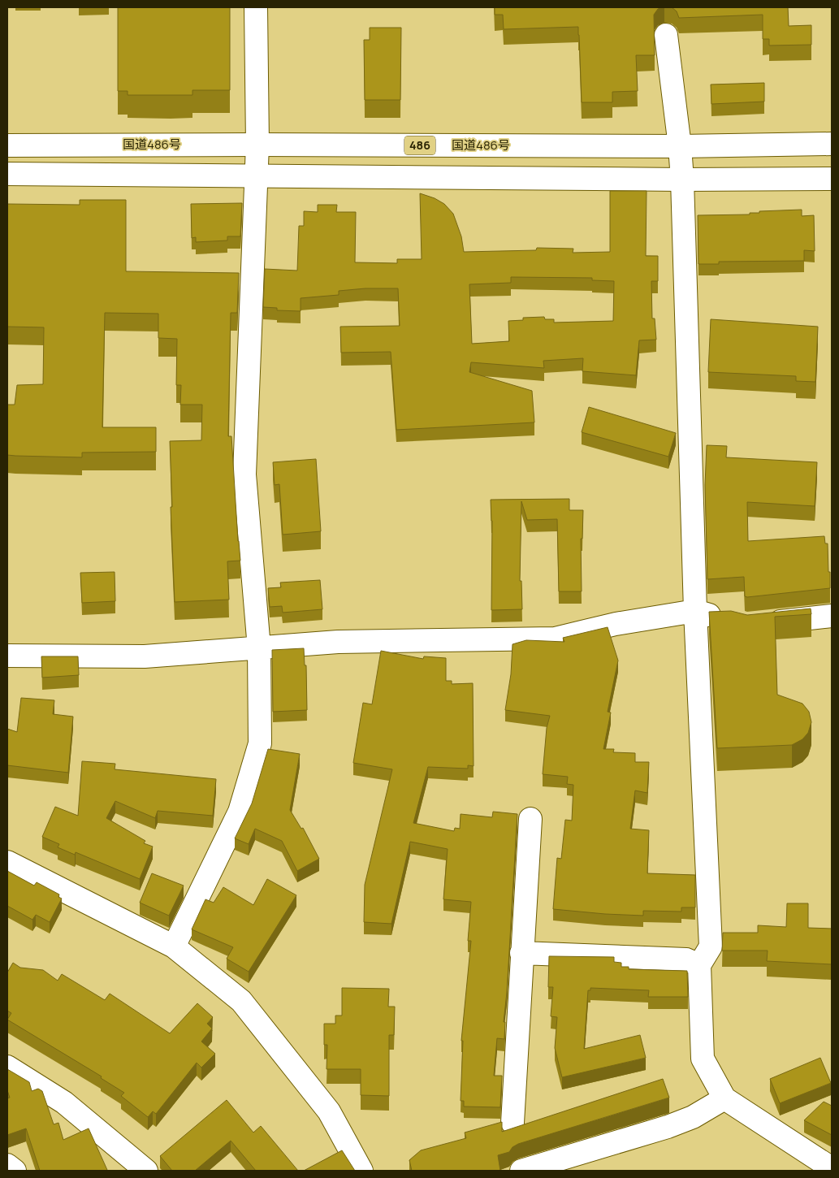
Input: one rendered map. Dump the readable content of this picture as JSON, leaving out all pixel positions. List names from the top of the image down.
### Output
{
  "streets": {
    "main road": ["国道486号", "486"]
  }
}
